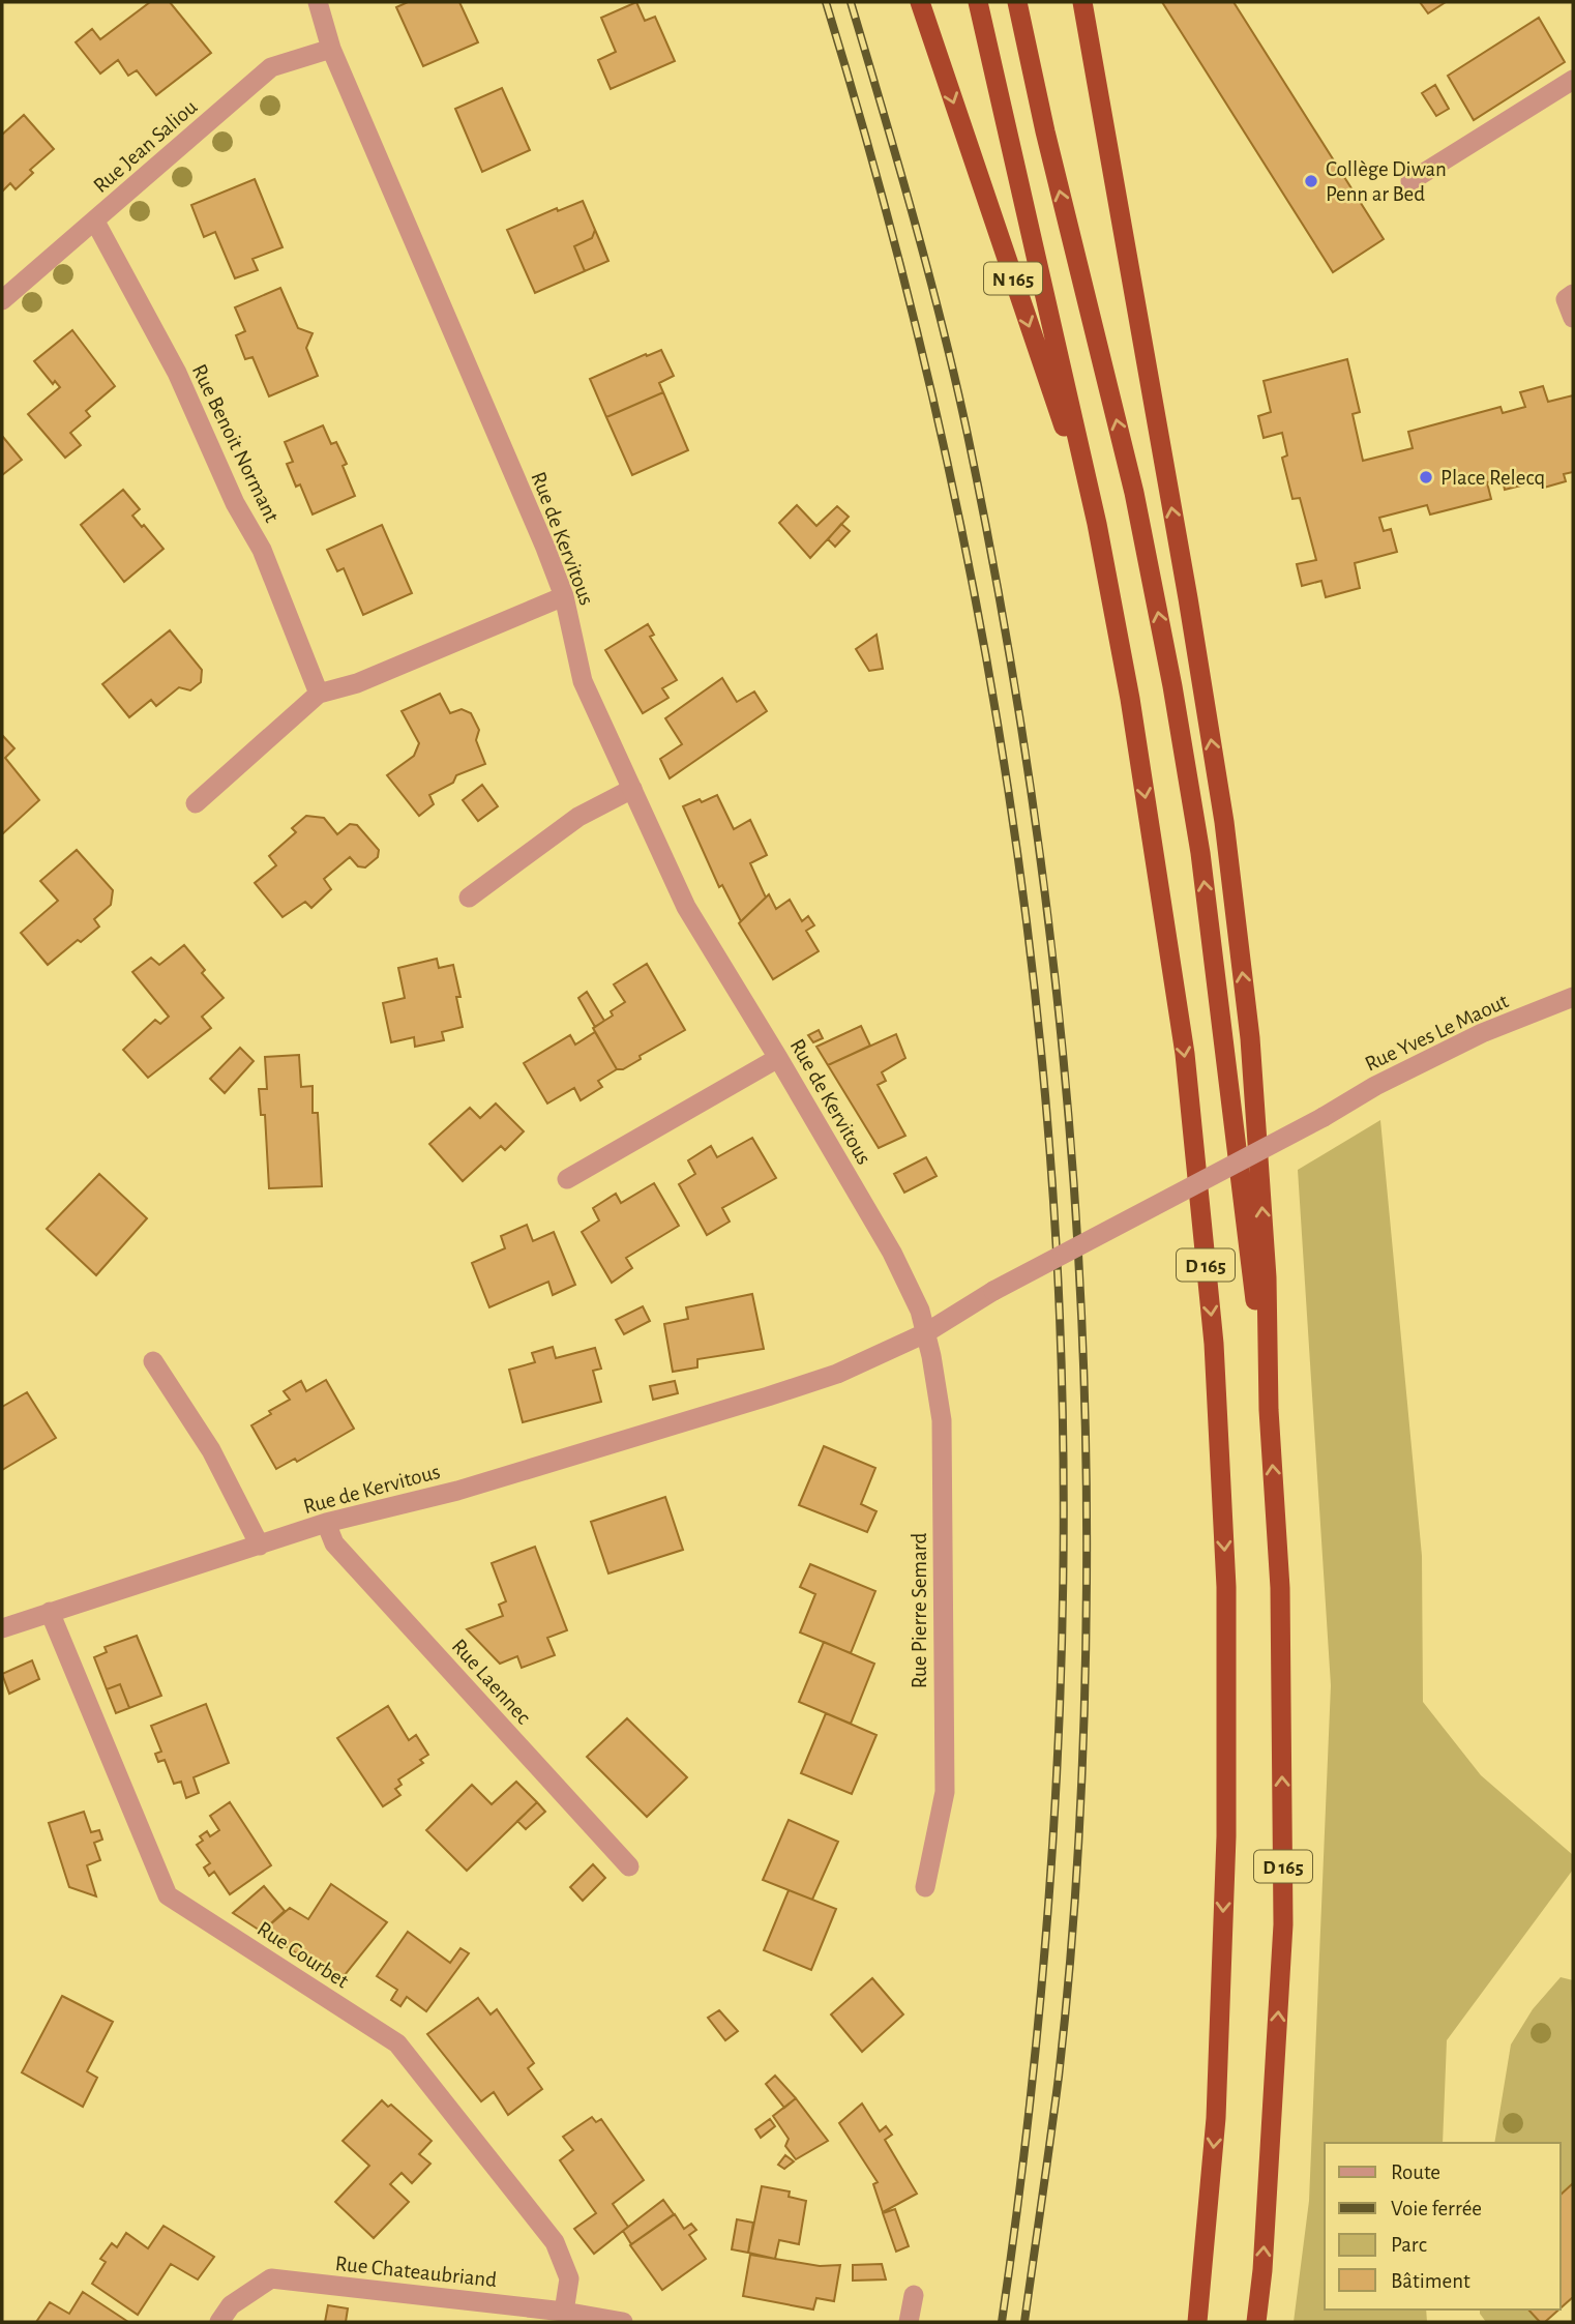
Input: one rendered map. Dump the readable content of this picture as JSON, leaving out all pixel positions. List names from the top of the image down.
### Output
{
  "streets": {
    "highway": ["N 165", "D 165"],
    "street": [
      "Rue Jean Saliou",
      "Rue Benoit Normant",
      "Rue de Kervitous",
      "Rue Yves Le Maout",
      "Rue Pierre Semard",
      "Rue Laennec",
      "Rue Courbet",
      "Rue Chateaubriand"
    ]
  },
  "crossings": [
    ["Rue Jean Saliou", "Rue Benoit Normant"],
    ["Rue Jean Saliou", "Rue de Kervitous"],
    ["N 165", "D 165"],
    ["Rue de Kervitous", "Rue Yves Le Maout"],
    ["Rue de Kervitous", "Rue Pierre Semard"],
    ["Rue de Kervitous", "Rue Laennec"],
    ["Rue de Kervitous", "Rue Courbet"],
    ["Rue Yves Le Maout", "Rue Pierre Semard"],
    ["Rue Courbet", "Rue Chateaubriand"]
  ],
  "places": ["Collège Diwan Penn ar Bed", "Place Relecq"],
  "legend": [
    "Route",
    "Voie ferrée",
    "Parc",
    "Bâtiment"
  ]
}
